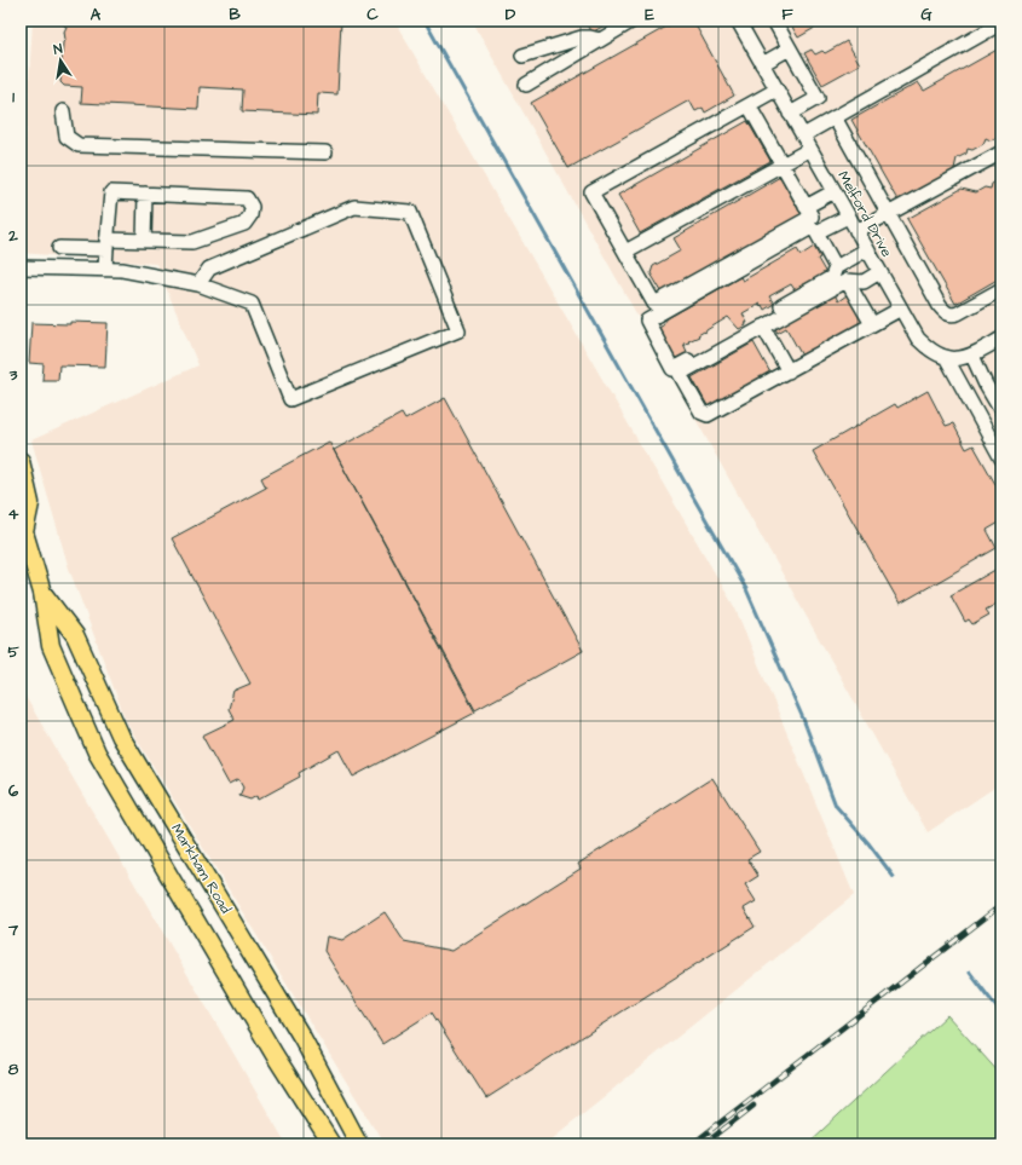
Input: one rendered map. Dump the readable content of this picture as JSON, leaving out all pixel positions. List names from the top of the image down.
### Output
{
  "streets": {
    "main road": ["Markham Road"],
    "street": ["Melford Drive"]
  },
  "north": "top",
  "grid": {
    "columns": [
      "A",
      "B",
      "C",
      "D",
      "E",
      "F",
      "G"
    ],
    "rows": [
      "1",
      "2",
      "3",
      "4",
      "5",
      "6",
      "7",
      "8"
    ]
  }
}
